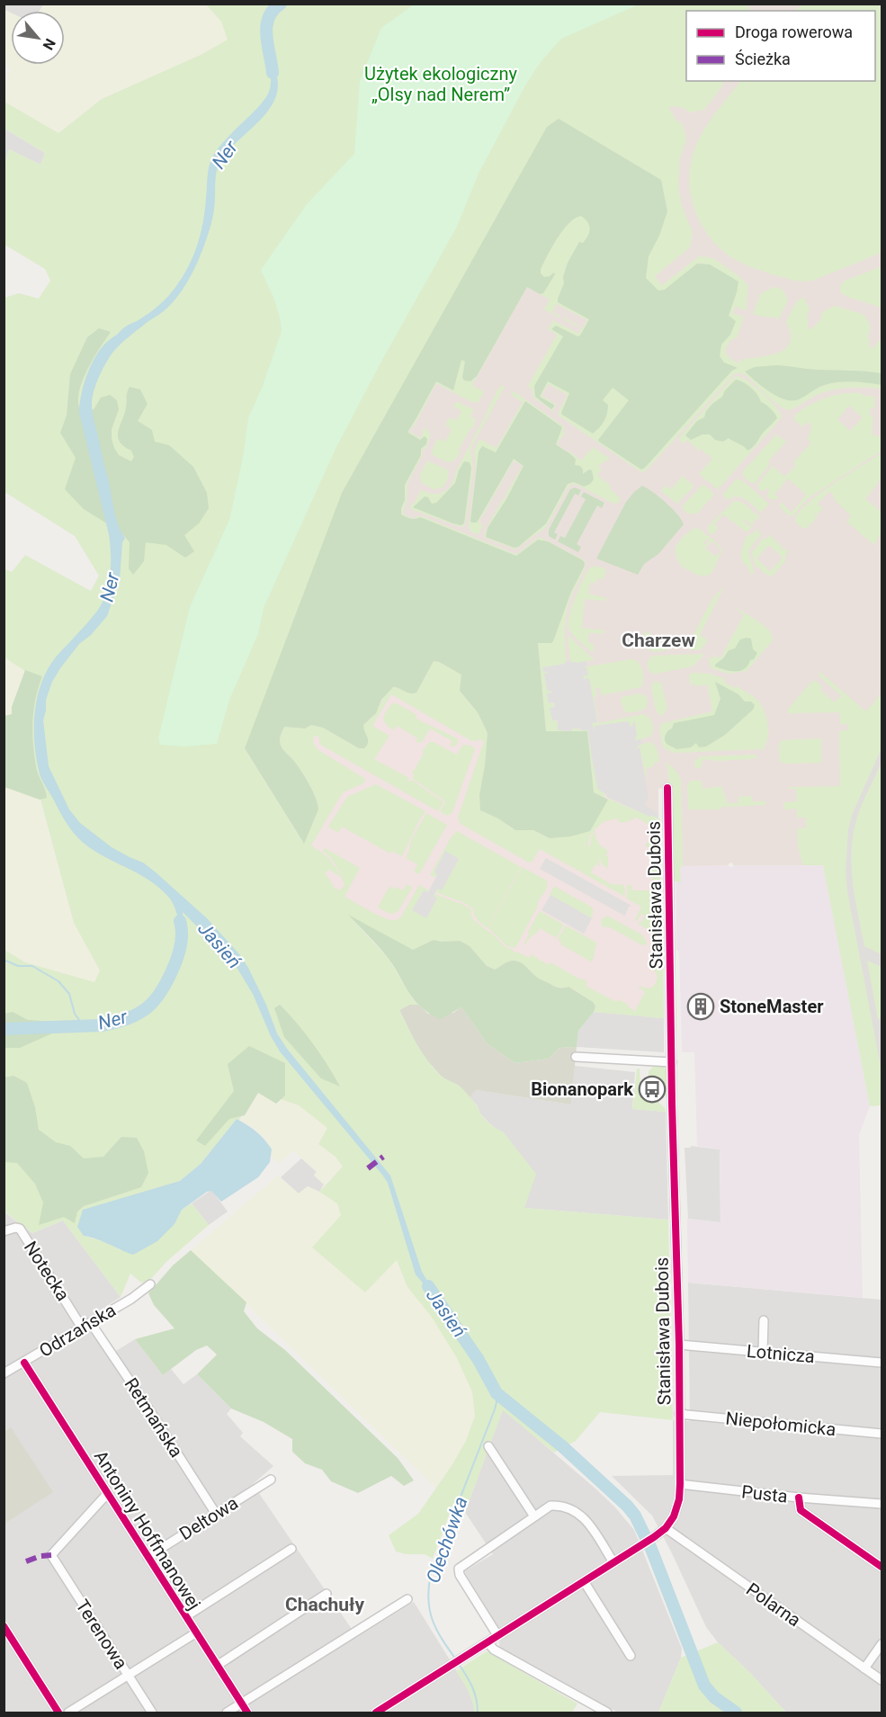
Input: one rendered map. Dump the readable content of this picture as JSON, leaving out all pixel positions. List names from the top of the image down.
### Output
{
  "streets": {
    "street": [
      "Stanisława Dubois",
      "Notecka",
      "Odrzańska",
      "Lotnicza",
      "Retmańska",
      "Niepołomicka",
      "Pusta",
      "Deltowa",
      "Antoniny Hoffmanowej",
      "Polarna",
      "Terenowa"
    ]
  },
  "crossings": [
    ["Stanisława Dubois", "Lotnicza"],
    ["Stanisława Dubois", "Niepołomicka"],
    ["Stanisława Dubois", "Pusta"],
    ["Stanisława Dubois", "Polarna"],
    ["Notecka", "Odrzańska"],
    ["Notecka", "Retmańska"],
    ["Odrzańska", "Retmańska"],
    ["Odrzańska", "Antoniny Hoffmanowej"],
    ["Retmańska", "Deltowa"],
    ["Deltowa", "Antoniny Hoffmanowej"],
    ["Antoniny Hoffmanowej", "Terenowa"]
  ],
  "districts": ["Charzew", "Chachuły"],
  "water": ["Ner", "Jasień", "Olechówka"],
  "parks": ["Użytek ekologiczny „Olsy nad Nerem”"],
  "places": {
    "building": ["StoneMaster"],
    "bus stop": ["Bionanopark"]
  },
  "legend": ["Droga rowerowa", "Ścieżka"],
  "north": "bottom right"
}
